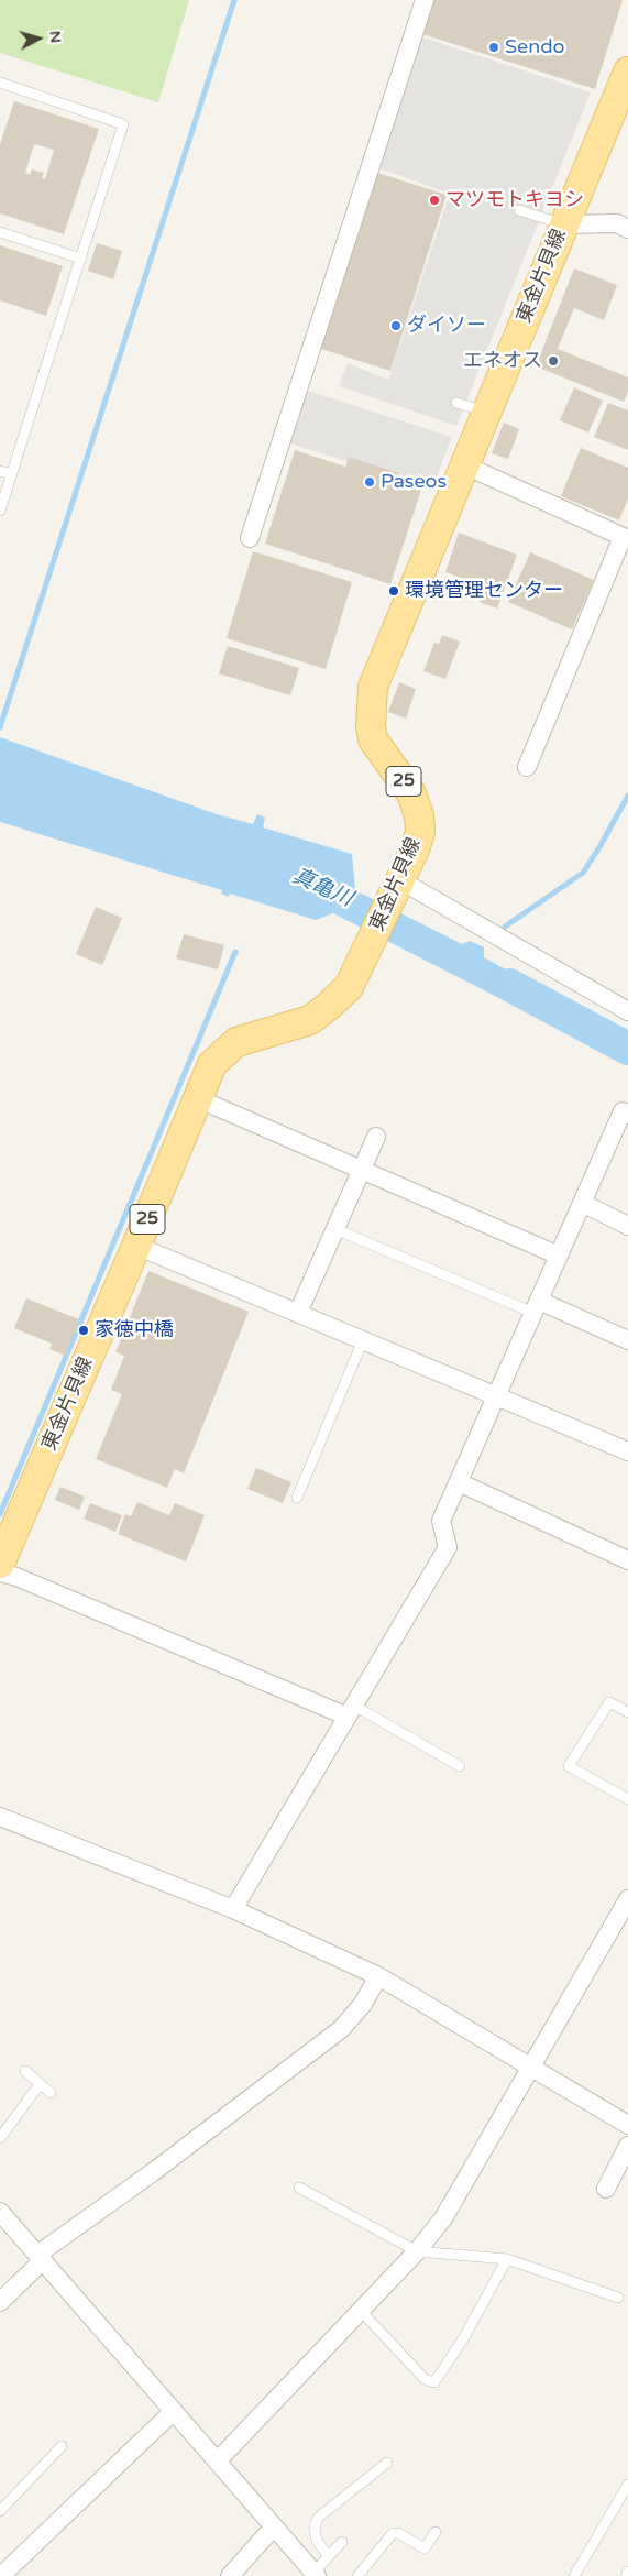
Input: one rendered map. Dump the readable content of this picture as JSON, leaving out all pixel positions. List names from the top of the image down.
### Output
{
  "streets": {
    "main road": ["東金片貝線", "25"]
  },
  "water": ["真亀川"],
  "places": [
    "Sendo",
    "マツモトキヨシ",
    "ダイソー",
    "エネオス",
    "Paseos",
    "環境管理センター",
    "家徳中橋"
  ],
  "north": "right"
}
